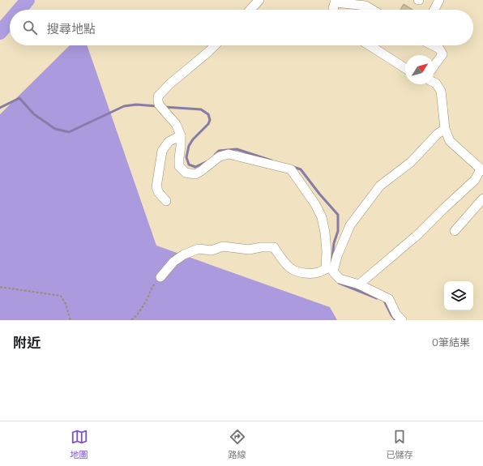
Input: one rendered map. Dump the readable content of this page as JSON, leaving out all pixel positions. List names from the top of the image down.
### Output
{
  "north": "top right",
  "page": {
    "search": "搜尋地點",
    "heading": ["附近", "0筆結果"],
    "nav": ["地圖", "路線", "已儲存"]
  }
}
